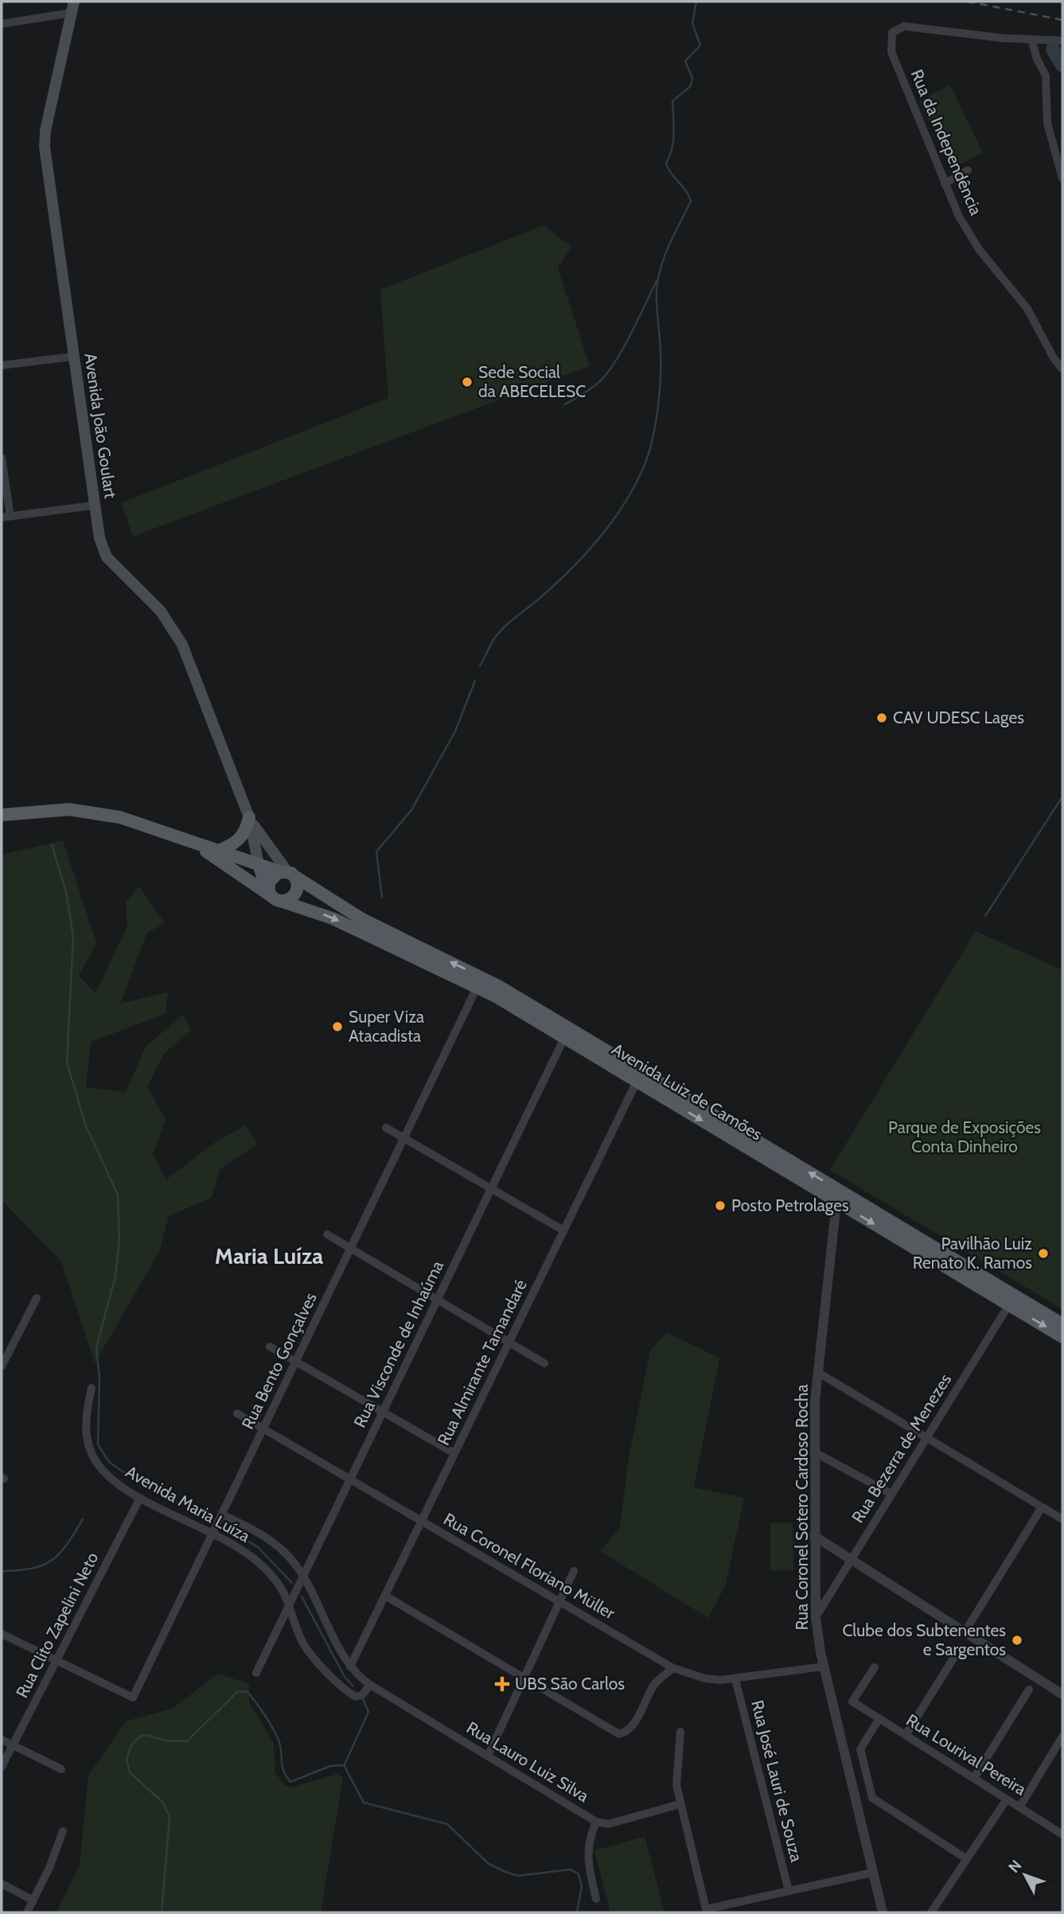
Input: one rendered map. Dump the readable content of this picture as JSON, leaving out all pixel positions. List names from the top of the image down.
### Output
{
  "streets": {
    "main road": ["Avenida João Goulart", "Avenida Luiz de Camões"],
    "street": [
      "Rua da Independência",
      "Rua Visconde de Inhaúma",
      "Rua Bento Gonçalves",
      "Rua Almirante Tamandaré",
      "Rua Bezerra de Menezes",
      "Avenida Maria Luíza",
      "Rua Coronel Sotero Cardoso Rocha",
      "Rua Coronel Floriano Müller",
      "Rua Clito Zapelini Neto",
      "Rua Lourival Pereira",
      "Rua Lauro Luiz Silva",
      "Rua José Lauri de Souza"
    ]
  },
  "crossings": [
    ["Avenida João Goulart", "Avenida Luiz de Camões"],
    ["Avenida Luiz de Camões", "Rua Visconde de Inhaúma"],
    ["Avenida Luiz de Camões", "Rua Bento Gonçalves"],
    ["Avenida Luiz de Camões", "Rua Almirante Tamandaré"],
    ["Avenida Luiz de Camões", "Rua Bezerra de Menezes"],
    ["Avenida Luiz de Camões", "Rua Coronel Sotero Cardoso Rocha"],
    ["Rua Visconde de Inhaúma", "Avenida Maria Luíza"],
    ["Rua Visconde de Inhaúma", "Rua Coronel Floriano Müller"],
    ["Rua Bento Gonçalves", "Avenida Maria Luíza"],
    ["Rua Bento Gonçalves", "Rua Coronel Floriano Müller"],
    ["Rua Bento Gonçalves", "Rua Clito Zapelini Neto"],
    ["Rua Almirante Tamandaré", "Avenida Maria Luíza"],
    ["Rua Almirante Tamandaré", "Rua Coronel Floriano Müller"],
    ["Rua Bezerra de Menezes", "Rua Coronel Sotero Cardoso Rocha"],
    ["Avenida Maria Luíza", "Rua Clito Zapelini Neto"],
    ["Avenida Maria Luíza", "Rua Lauro Luiz Silva"],
    ["Rua Coronel Sotero Cardoso Rocha", "Rua Coronel Floriano Müller"],
    ["Rua Coronel Floriano Müller", "Rua José Lauri de Souza"]
  ],
  "districts": ["Maria Luíza"],
  "parks": ["Parque de Exposições Conta Dinheiro"],
  "places": {
    "other": [
      "Sede Social da ABECELESC",
      "CAV UDESC Lages",
      "Super Viza Atacadista",
      "Posto Petrolages",
      "Pavilhão Luiz Renato K. Ramos",
      "Clube dos Subtenentes e Sargentos"
    ],
    "health": ["UBS São Carlos"]
  },
  "north": "top left"
}
